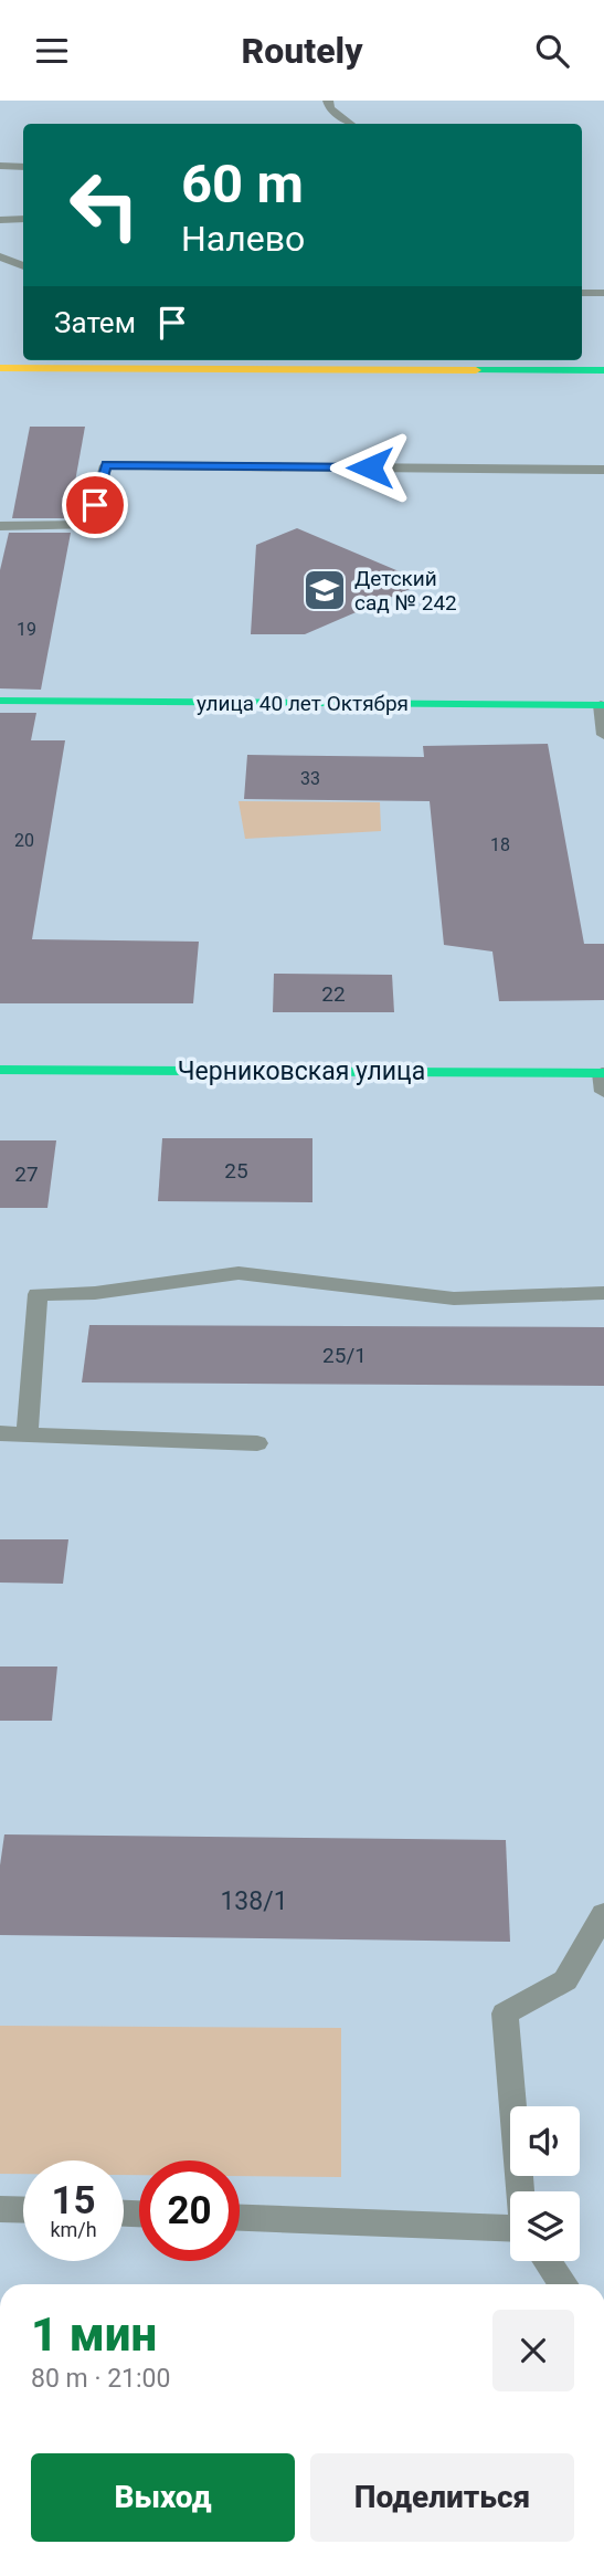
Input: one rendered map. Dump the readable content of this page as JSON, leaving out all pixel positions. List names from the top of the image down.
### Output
{
  "streets": {
    "street": ["улица 40 лет Октября", "Черниковская улица"]
  },
  "places": {
    "school or university": ["Детский сад № 242"]
  },
  "house_numbers": [
    "19",
    "33",
    "20",
    "18",
    "22",
    "25",
    "27",
    "25/1",
    "138/1"
  ],
  "page": {
    "header": "Routely",
    "turn": ["60 m", "Налево"],
    "then": "Затем",
    "speed": "15 km/h",
    "limit": "20",
    "heading": ["1 мин", "80 m · 21:00"],
    "buttons": ["Выход", "Поделиться"]
  }
}
